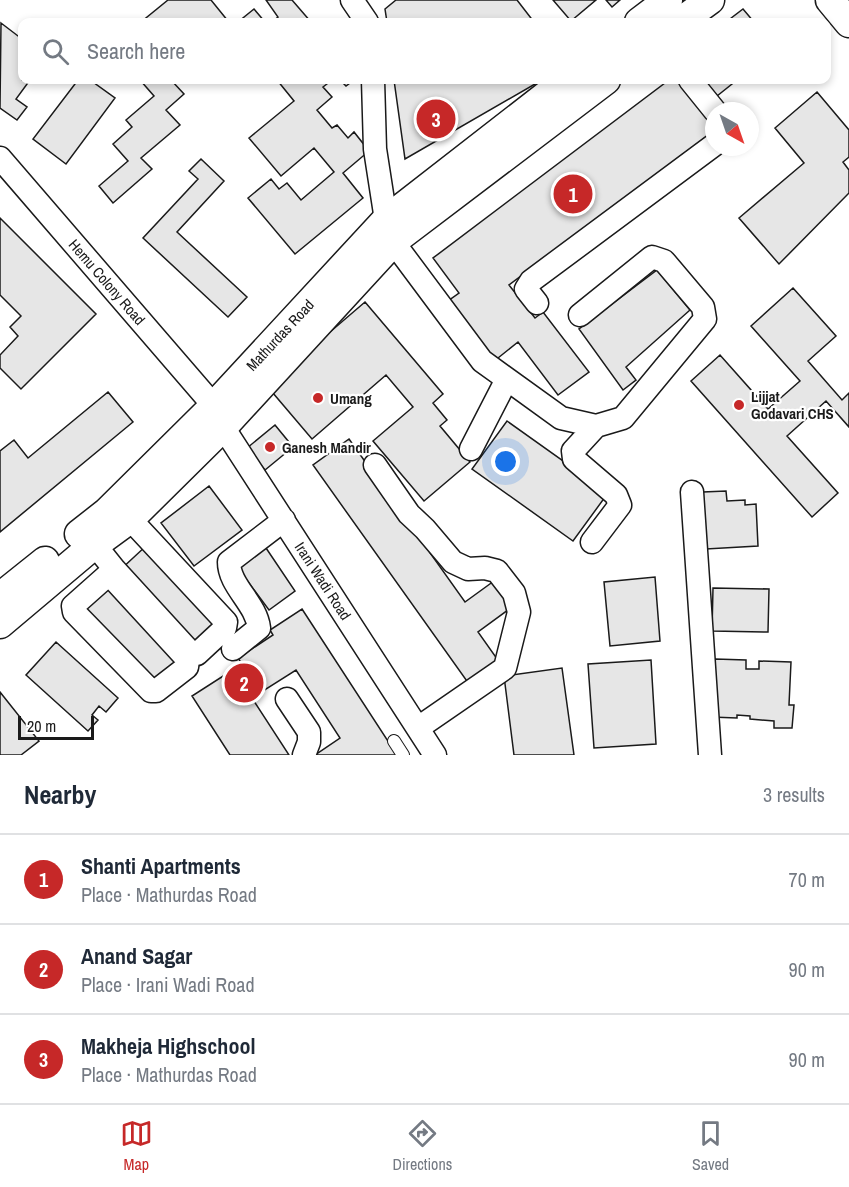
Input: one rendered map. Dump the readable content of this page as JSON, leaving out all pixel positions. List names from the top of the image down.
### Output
{
  "streets": {
    "street": ["Hemu Colony Road", "Mathurdas Road", "Irani Wadi Road"]
  },
  "crossings": [
    ["Hemu Colony Road", "Mathurdas Road"],
    ["Hemu Colony Road", "Irani Wadi Road"],
    ["Mathurdas Road", "Irani Wadi Road"]
  ],
  "places": ["Umang", "Lijjat Godavari CHS", "Ganesh Mandir"],
  "scale_bar": "20 m",
  "north": "bottom right",
  "page": {
    "search": "Search here",
    "pins": ["3", "1", "2"],
    "scale": "20 m",
    "heading": ["Nearby", "3 results"],
    "list": [
      {
        "mark": "1",
        "name": "Shanti Apartments",
        "note": "Place · Mathurdas Road",
        "value": "70 m"
      },
      {
        "mark": "2",
        "name": "Anand Sagar",
        "note": "Place · Irani Wadi Road",
        "value": "90 m"
      },
      {
        "mark": "3",
        "name": "Makheja Highschool",
        "note": "Place · Mathurdas Road",
        "value": "90 m"
      }
    ],
    "nav": ["Map", "Directions", "Saved"]
  }
}
